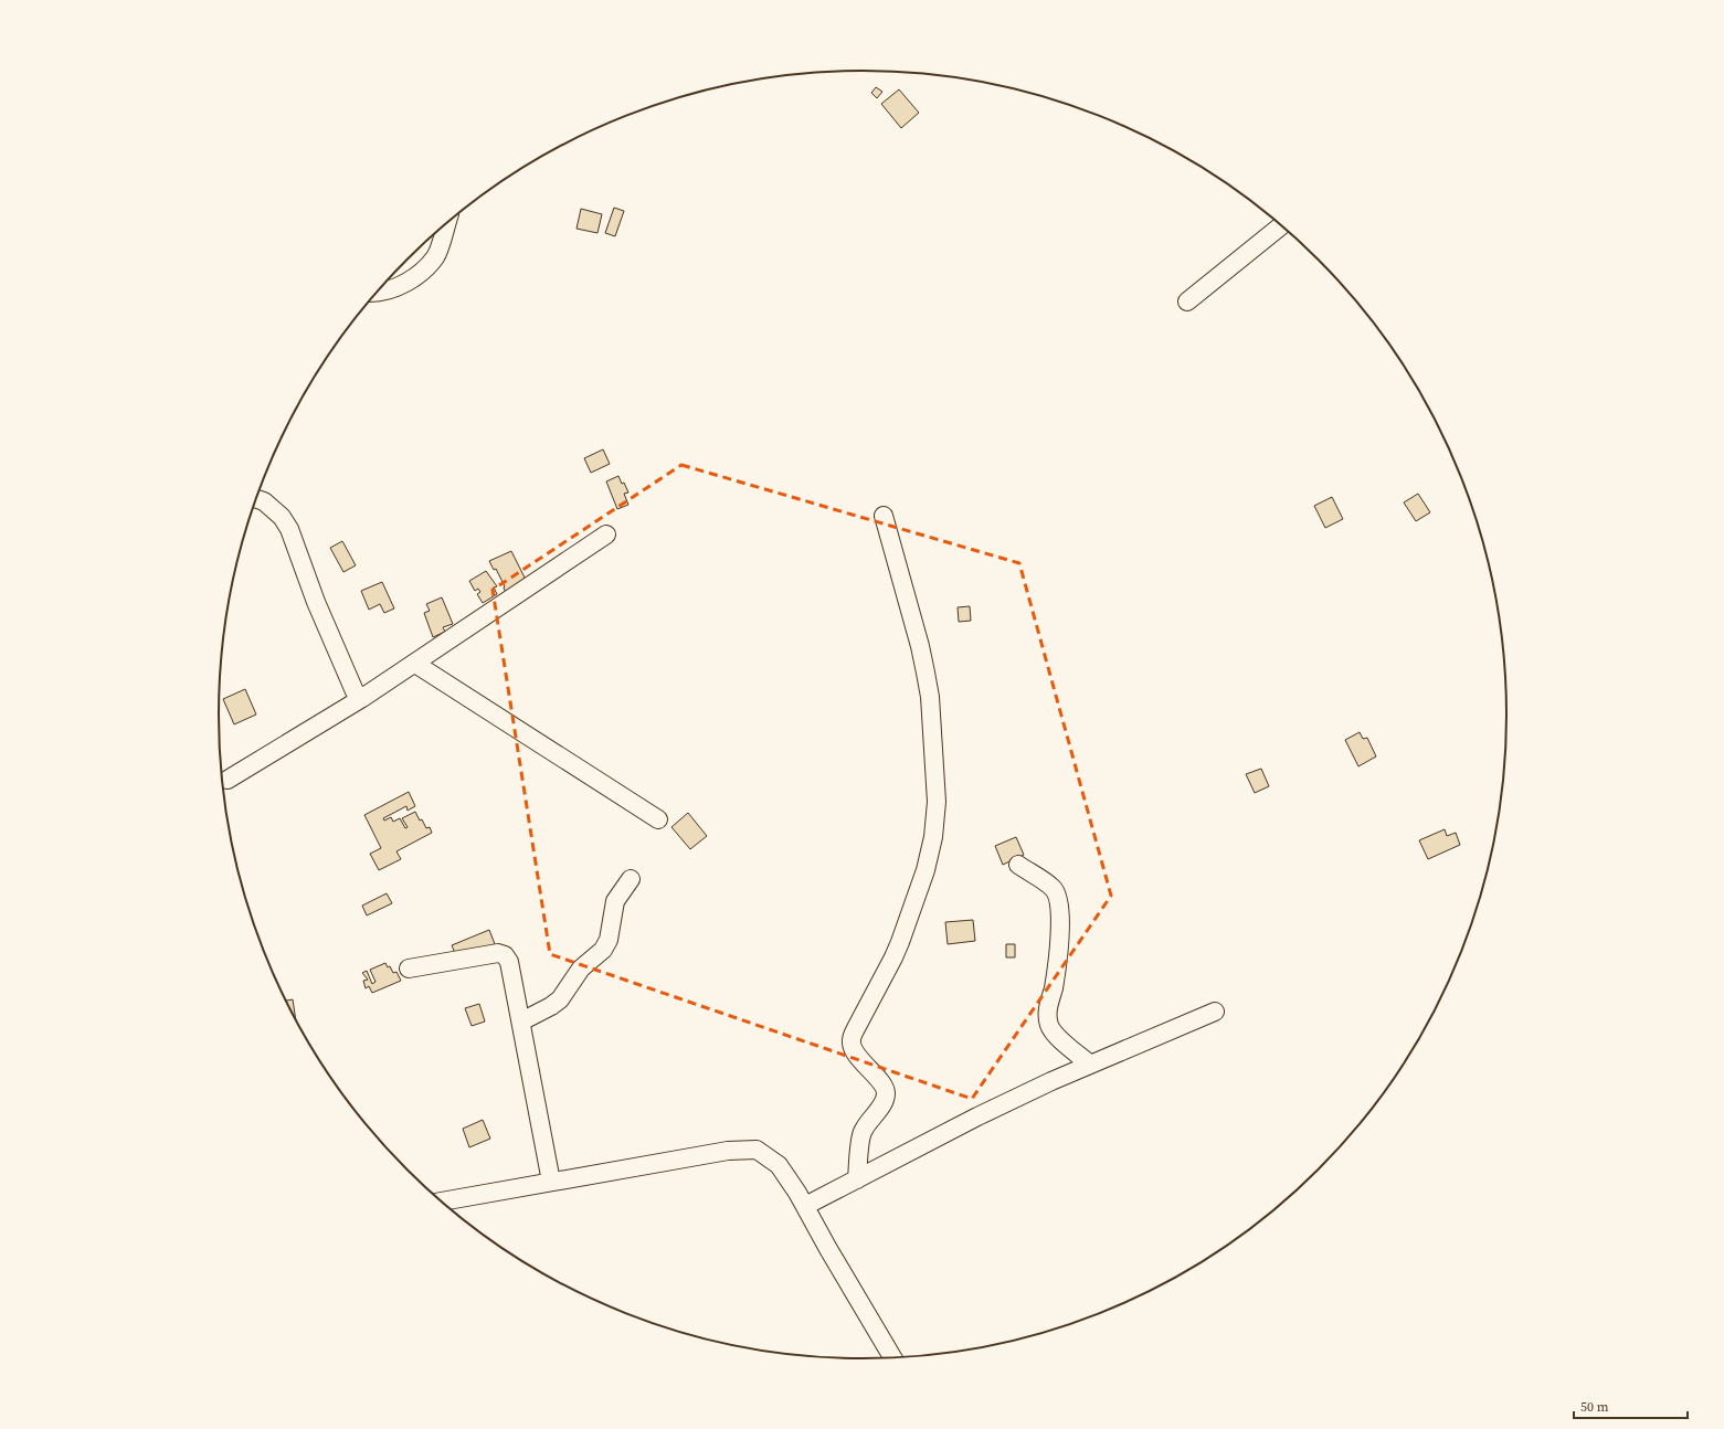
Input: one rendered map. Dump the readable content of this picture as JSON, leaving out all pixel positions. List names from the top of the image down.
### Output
{
  "scale_bar": "50 m"
}
